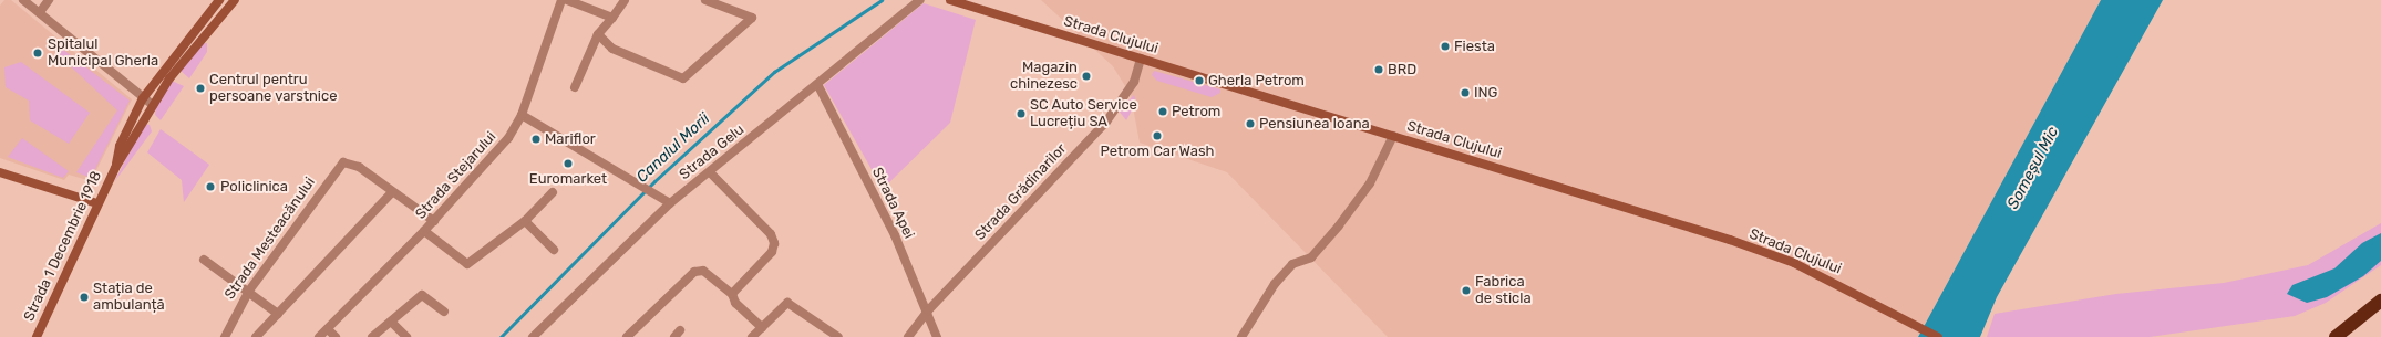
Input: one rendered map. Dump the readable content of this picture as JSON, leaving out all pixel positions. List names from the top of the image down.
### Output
{
  "streets": {
    "main road": ["Strada Clujului", "Strada 1 Decembrie 1918"],
    "street": [
      "Strada Gelu",
      "Strada Stejarului",
      "Strada Grădinarilor",
      "Strada Apei",
      "Strada Mesteacănului"
    ]
  },
  "crossings": [
    ["Strada Clujului", "Strada Grădinarilor"],
    ["Strada Gelu", "Strada Apei"],
    ["Strada Stejarului", "Strada Mesteacănului"],
    ["Strada Grădinarilor", "Strada Apei"]
  ],
  "water": ["Canalul Morii", "Someșul Mic"],
  "places": [
    "Fiesta",
    "Spitalul Municipal Gherla",
    "BRD",
    "Magazin chinezesc",
    "Gherla Petrom",
    "Centrul pentru persoane varstnice",
    "ING",
    "Petrom",
    "SC Auto Service Lucrețiu SA",
    "Pensiunea Ioana",
    "Petrom Car Wash",
    "Mariflor",
    "Euromarket",
    "Policlinica",
    "Fabrica de sticla",
    "Stația de ambulanță"
  ]
}
